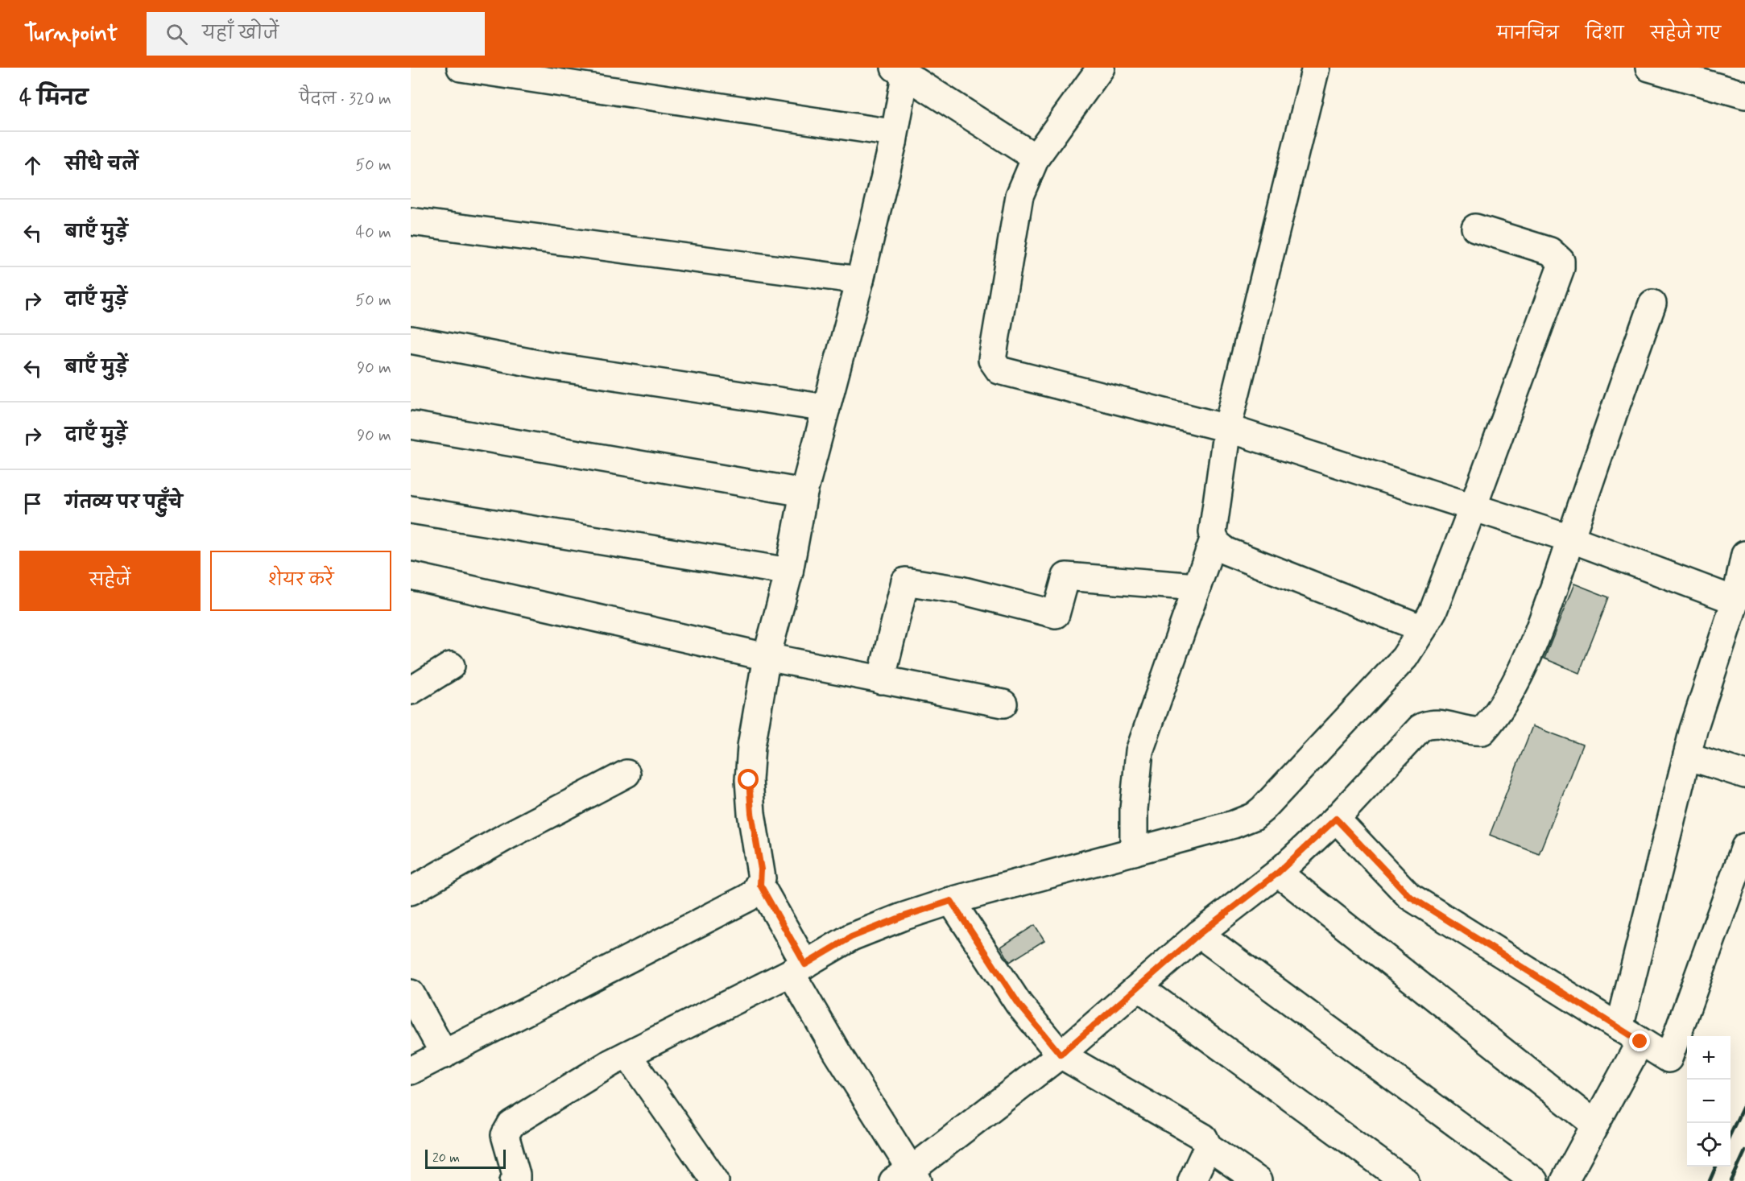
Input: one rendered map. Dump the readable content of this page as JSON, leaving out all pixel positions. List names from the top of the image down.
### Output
{
  "scale_bar": "20 m",
  "page": {
    "header": "Turnpoint",
    "search": "यहाँ खोजें",
    "nav": ["मानचित्र", "दिशा", "सहेजे गए"],
    "heading": ["4 मिनट", "पैदल · 320 m"],
    "list": [
      ["सीधे चलें", "50 m"],
      ["बाएँ मुड़ें", "40 m"],
      ["दाएँ मुड़ें", "50 m"],
      ["बाएँ मुड़ें", "90 m"],
      ["दाएँ मुड़ें", "90 m"],
      "गंतव्य पर पहुँचे"
    ],
    "buttons": ["सहेजें", "शेयर करें"],
    "map_buttons": ["+", "−"],
    "scale": "20 m"
  }
}
